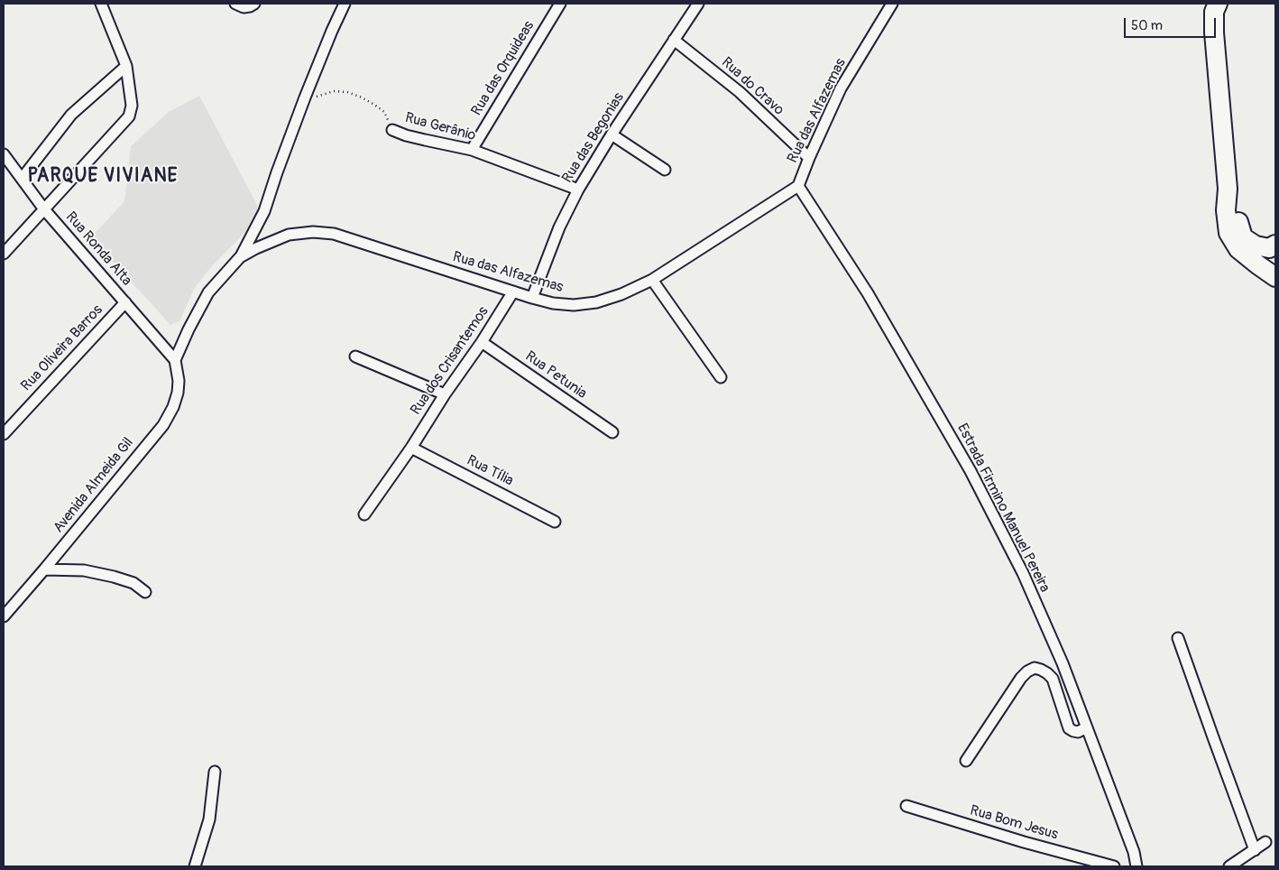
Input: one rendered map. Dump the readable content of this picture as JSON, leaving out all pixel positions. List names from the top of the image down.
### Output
{
  "streets": {
    "street": [
      "Rua das Orquideas",
      "Rua do Cravo",
      "Rua das Alfazemas",
      "Rua Gerânio",
      "Rua das Begonias",
      "Rua Ronda Alta",
      "Rua Oliveira Barros",
      "Rua dos Crisantemos",
      "Rua Petunia",
      "Rua Tília",
      "Avenida Almeida Gil",
      "Estrada Firmino Manuel Pereira",
      "Rua Bom Jesus"
    ]
  },
  "crossings": [
    ["Rua das Orquideas", "Rua Gerânio"],
    ["Rua do Cravo", "Rua das Alfazemas"],
    ["Rua do Cravo", "Rua das Begonias"],
    ["Rua das Alfazemas", "Rua das Begonias"],
    ["Rua das Alfazemas", "Rua Ronda Alta"],
    ["Rua das Alfazemas", "Rua dos Crisantemos"],
    ["Rua das Alfazemas", "Avenida Almeida Gil"],
    ["Rua das Alfazemas", "Estrada Firmino Manuel Pereira"],
    ["Rua Gerânio", "Rua das Begonias"],
    ["Rua Ronda Alta", "Rua Oliveira Barros"],
    ["Rua Ronda Alta", "Avenida Almeida Gil"],
    ["Rua dos Crisantemos", "Rua Petunia"],
    ["Rua dos Crisantemos", "Rua Tília"]
  ],
  "districts": ["PARQUE VIVIANE"],
  "scale_bar": "50 m"
}
